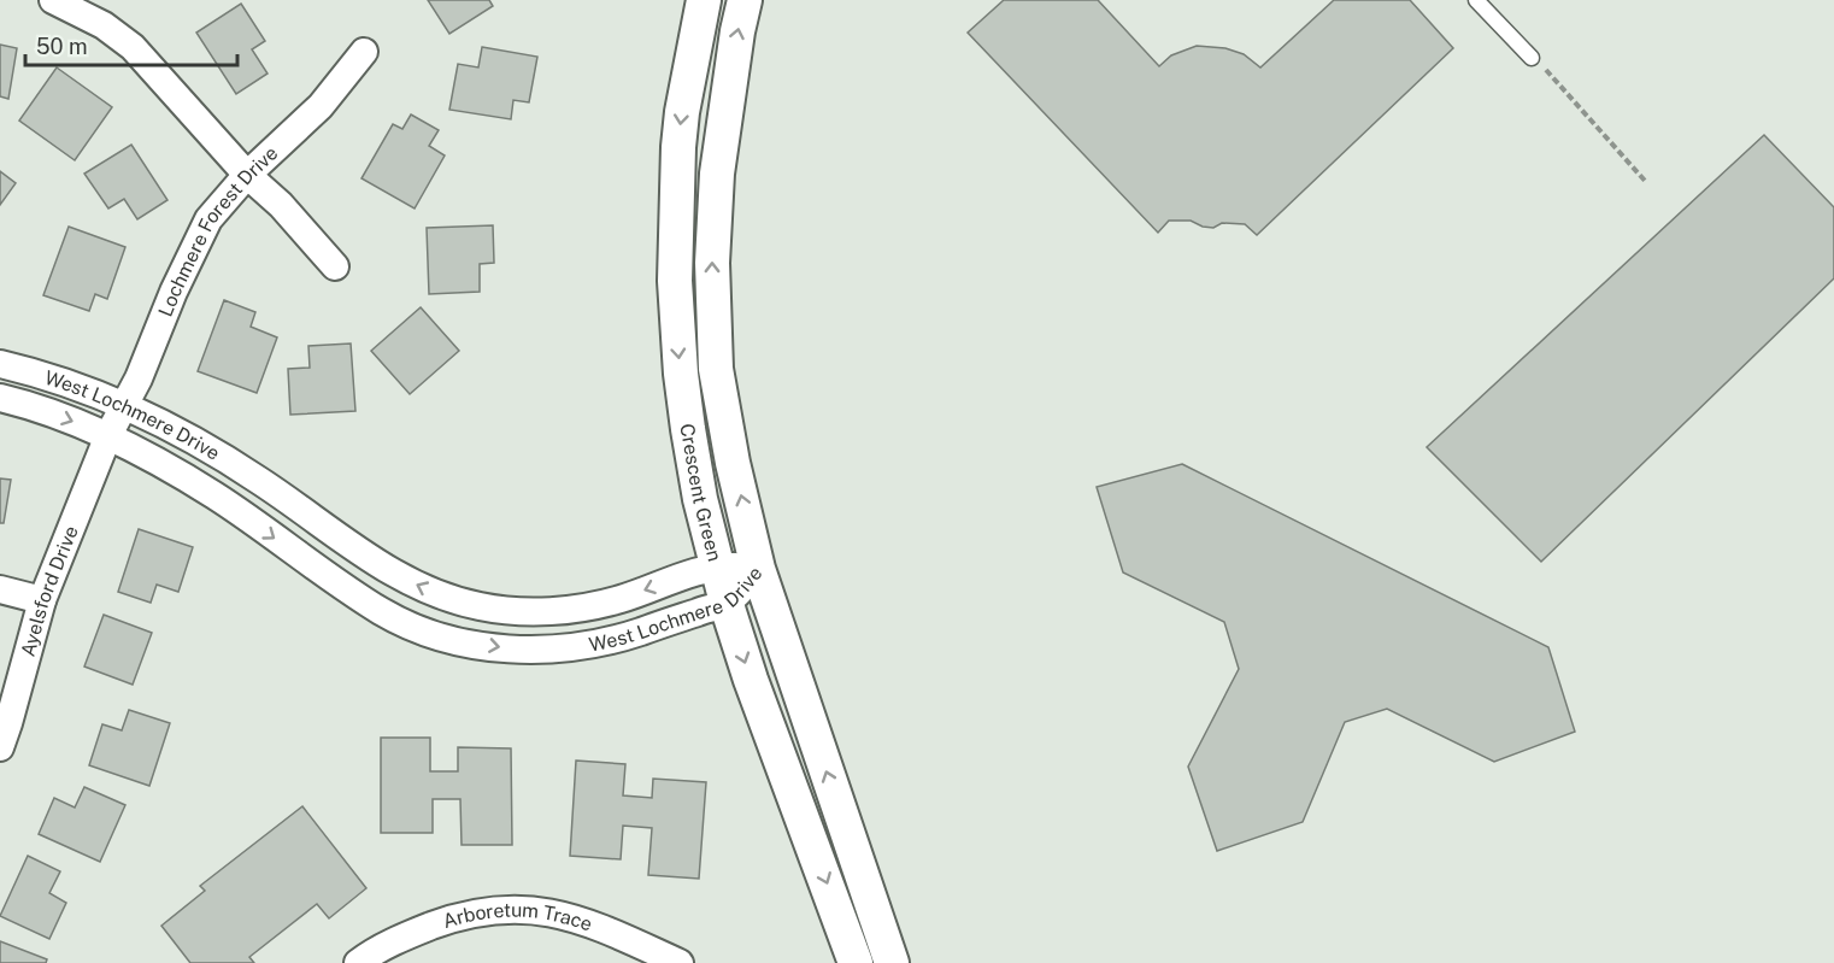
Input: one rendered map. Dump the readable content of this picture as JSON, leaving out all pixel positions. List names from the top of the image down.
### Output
{
  "streets": {
    "street": [
      "Lochmere Forest Drive",
      "West Lochmere Drive",
      "Crescent Green",
      "Ayelsford Drive",
      "Arboretum Trace"
    ]
  },
  "crossings": [
    ["Lochmere Forest Drive", "West Lochmere Drive"],
    ["Lochmere Forest Drive", "Ayelsford Drive"],
    ["West Lochmere Drive", "Crescent Green"],
    ["West Lochmere Drive", "Ayelsford Drive"]
  ],
  "scale_bar": "50 m"
}
